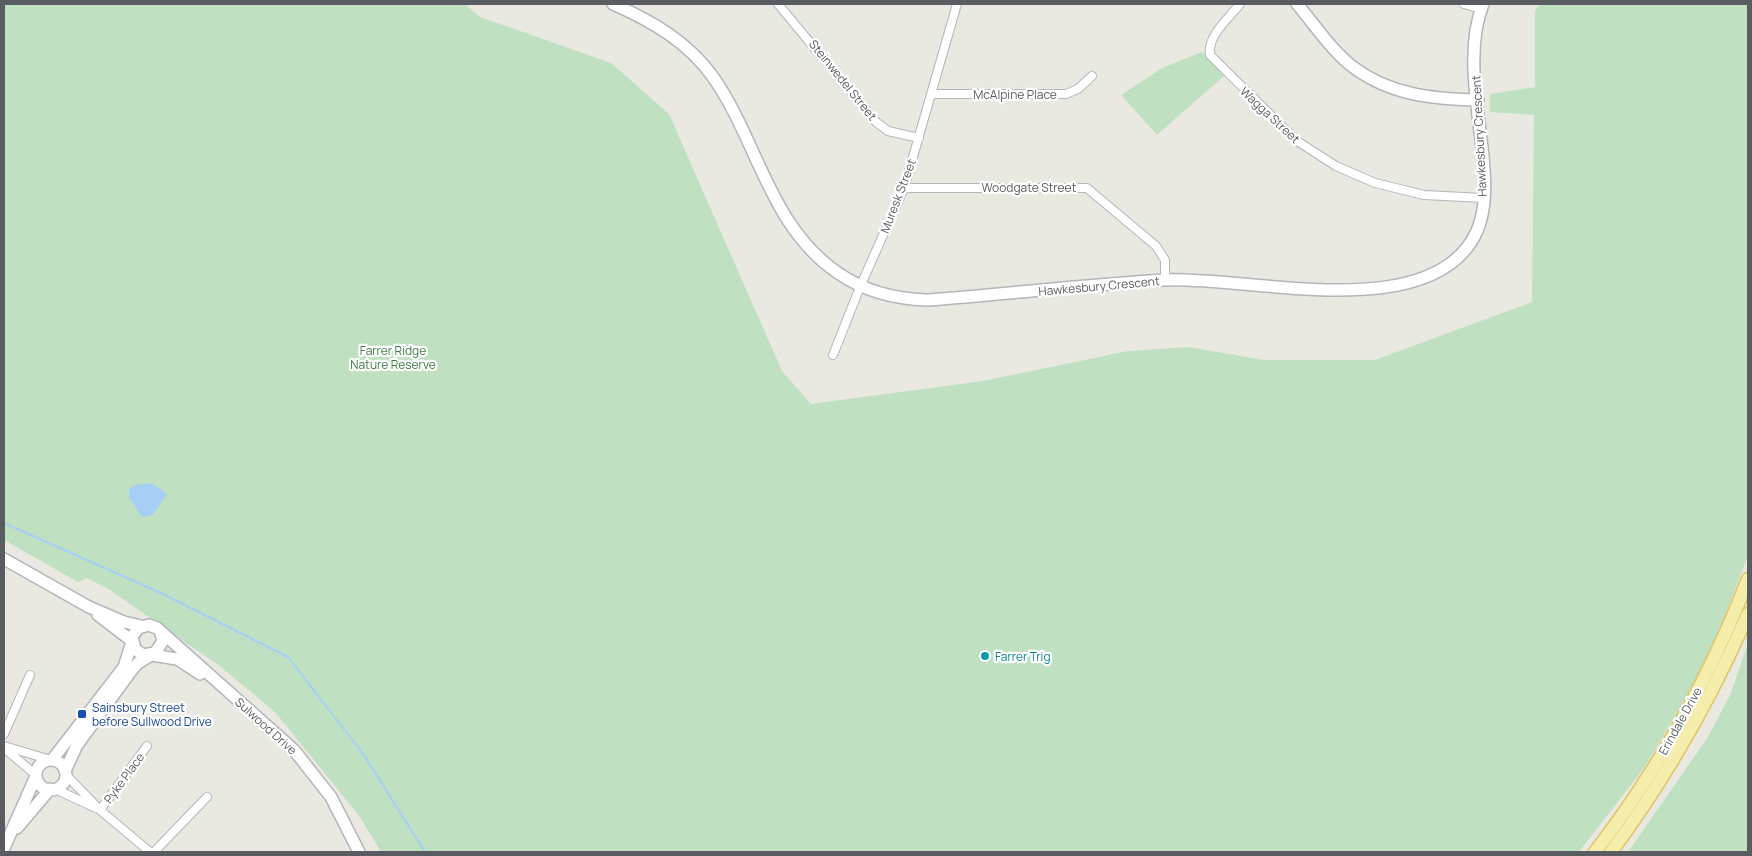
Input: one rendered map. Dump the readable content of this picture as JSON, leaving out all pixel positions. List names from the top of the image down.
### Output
{
  "streets": {
    "main road": ["Erindale Drive"],
    "street": [
      "Steinwedel Street",
      "McAlpine Place",
      "Wagga Street",
      "Hawkesbury Crescent",
      "Woodgate Street",
      "Muresk Street",
      "Sulwood Drive",
      "Pyke Place"
    ]
  },
  "crossings": [
    ["Steinwedel Street", "Muresk Street"],
    ["McAlpine Place", "Muresk Street"],
    ["Wagga Street", "Hawkesbury Crescent"],
    ["Hawkesbury Crescent", "Woodgate Street"],
    ["Hawkesbury Crescent", "Muresk Street"],
    ["Woodgate Street", "Muresk Street"]
  ],
  "parks": ["Farrer Ridge Nature Reserve"],
  "places": {
    "other": ["Farrer Trig"],
    "transit": ["Sainsbury Street before Sullwood Drive"]
  }
}
